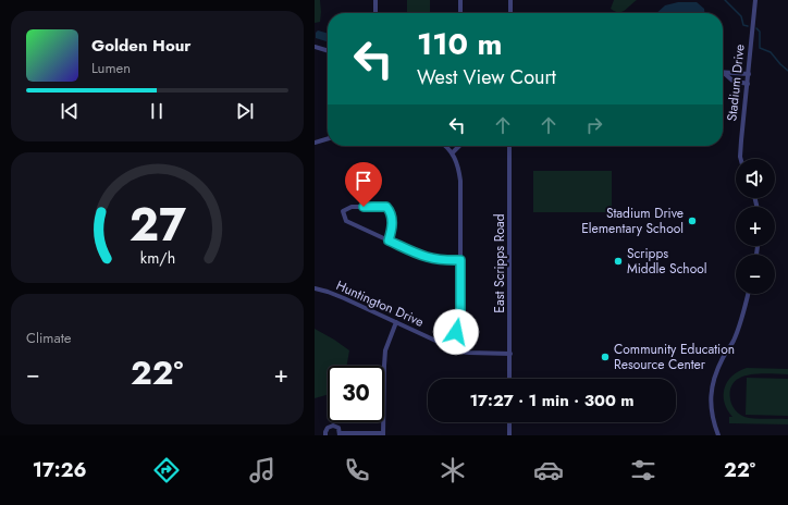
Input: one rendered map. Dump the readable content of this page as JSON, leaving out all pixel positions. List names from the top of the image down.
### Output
{
  "streets": {
    "street": ["Stadium Drive", "East Scripps Road", "Huntington Drive"]
  },
  "crossings": [
    ["East Scripps Road", "Huntington Drive"]
  ],
  "places": ["Stadium Drive Elementary School", "Scripps Middle School", "Community Education Resource Center"],
  "page": {
    "turn": ["110 m", "West View Court"],
    "song": ["Golden Hour", "Lumen"],
    "map_buttons": ["+", "−"],
    "tile": "Climate",
    "heat": ["−", "22°", "+"],
    "limit": "30",
    "trip": "17:27 · 1 min · 300 m",
    "tabs": ["17:26", "22°"],
    "gauge": ["27", "km/h"]
  }
}
